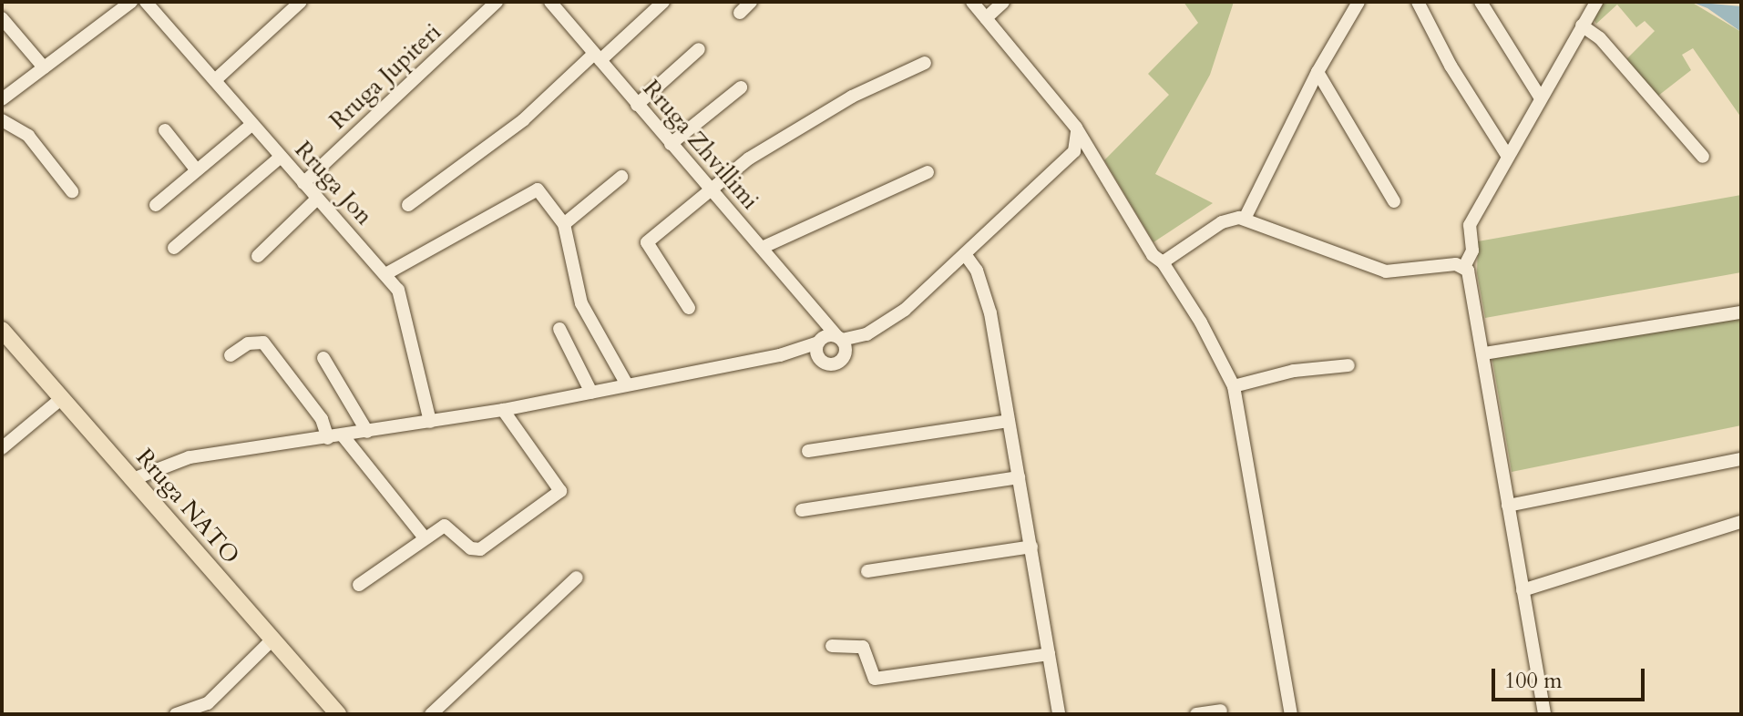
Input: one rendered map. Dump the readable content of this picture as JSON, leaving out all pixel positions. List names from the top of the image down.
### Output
{
  "streets": {
    "main road": ["Rruga NATO"],
    "street": ["Rruga Jupiteri", "Rruga Zhvillimi", "Rruga Jon"]
  },
  "crossings": [
    ["Rruga Jupiteri", "Rruga Jon"]
  ],
  "scale_bar": "100 m"
}
